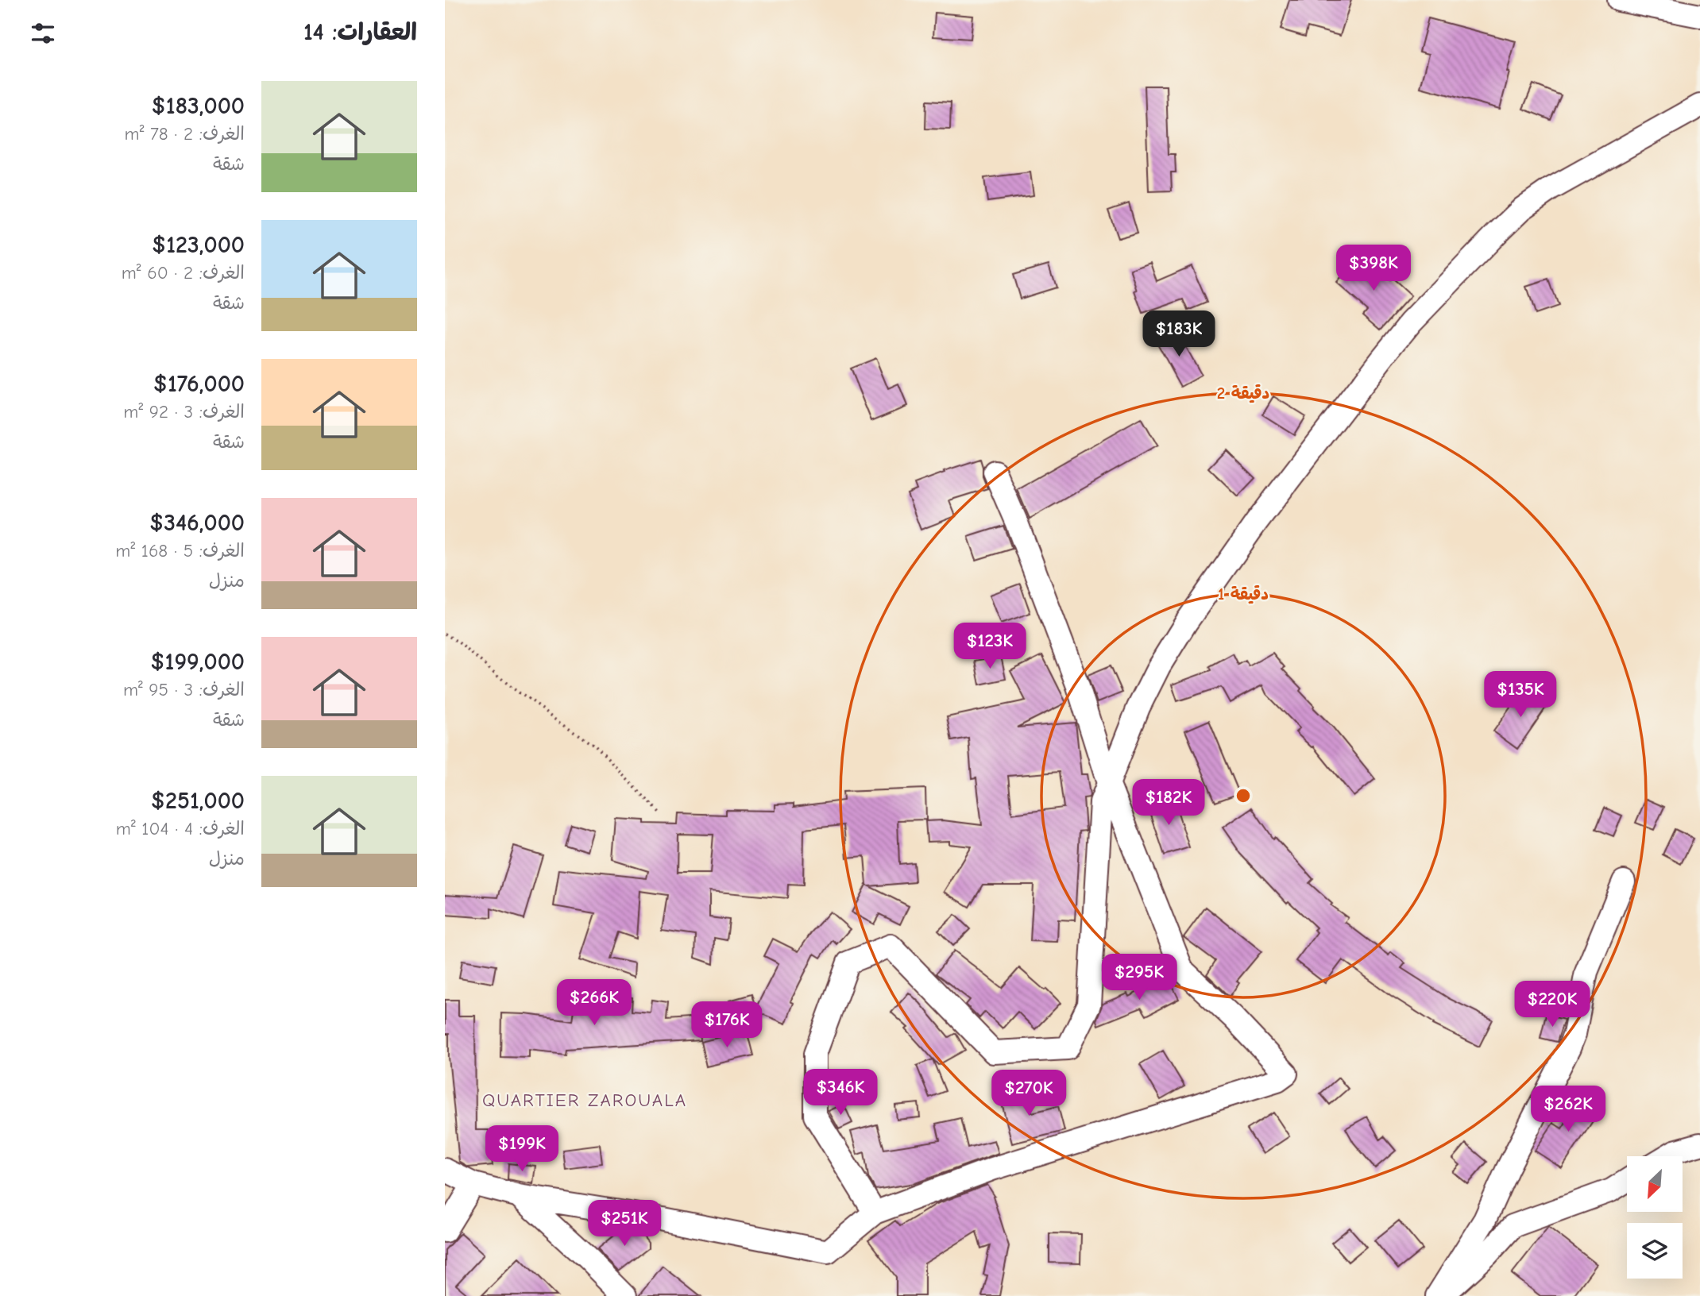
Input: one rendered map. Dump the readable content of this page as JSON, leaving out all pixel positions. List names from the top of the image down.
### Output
{
  "districts": ["QUARTIER ZAROUALA"],
  "north": "bottom left",
  "page": {
    "heading": "العقارات: 14",
    "list": [
      {
        "name": "$183,000",
        "note": "الغرف: 2 · 78 m² · شقة"
      },
      {
        "name": "$123,000",
        "note": "الغرف: 2 · 60 m² · شقة"
      },
      {
        "name": "$176,000",
        "note": "الغرف: 3 · 92 m² · شقة"
      },
      {
        "name": "$346,000",
        "note": "الغرف: 5 · 168 m² · منزل"
      },
      {
        "name": "$199,000",
        "note": "الغرف: 3 · 95 m² · شقة"
      },
      {
        "name": "$251,000",
        "note": "الغرف: 4 · 104 m² · منزل"
      }
    ],
    "price": [
      "$398K",
      "$183K",
      "$123K",
      "$135K",
      "$182K",
      "$295K",
      "$266K",
      "$220K",
      "$176K",
      "$346K",
      "$270K",
      "$262K",
      "$199K",
      "$251K"
    ]
  },
  "rings": ["2 دقيقة", "1 دقيقة"]
}
